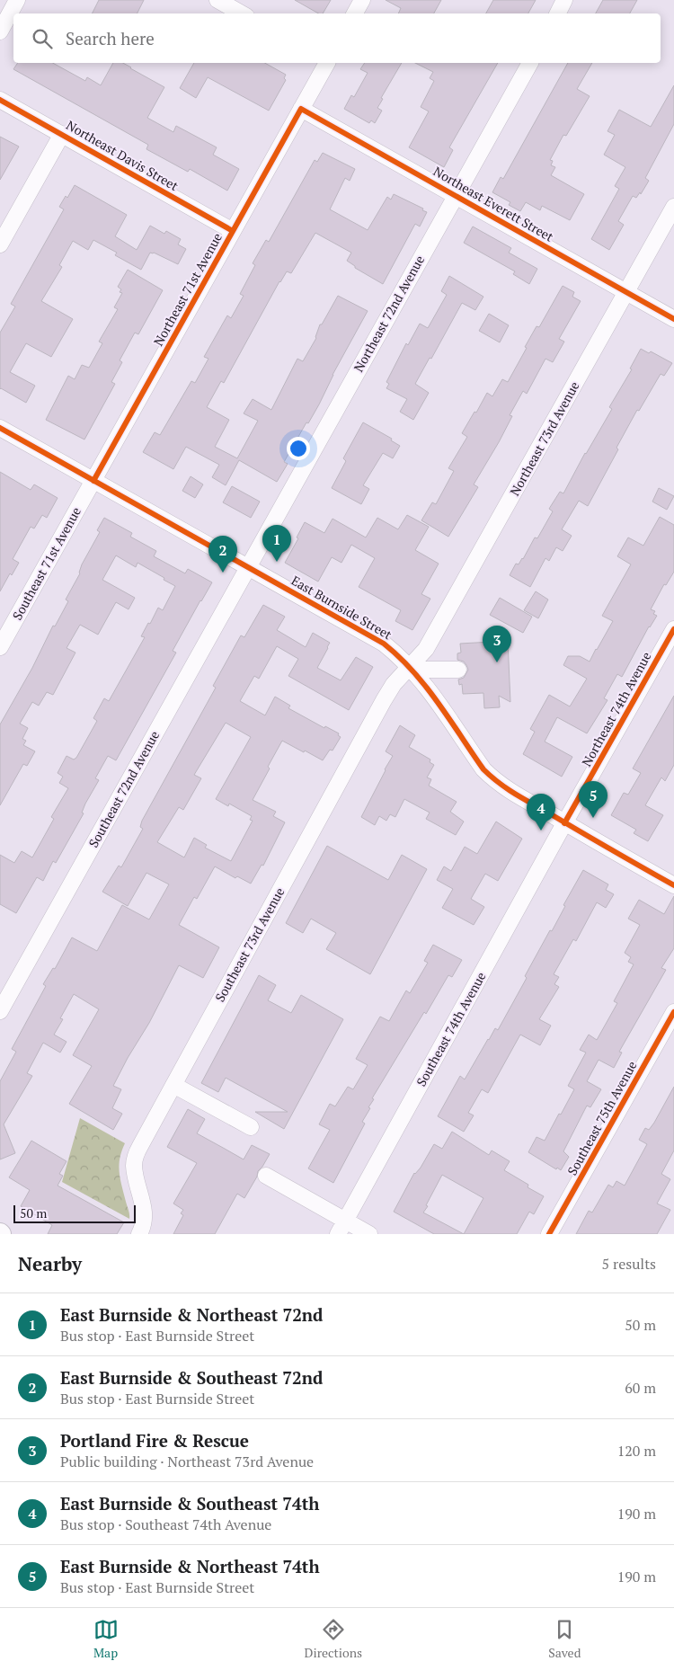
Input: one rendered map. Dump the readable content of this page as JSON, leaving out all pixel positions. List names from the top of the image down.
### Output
{
  "streets": {
    "street": [
      "Northeast Davis Street",
      "Northeast Everett Street",
      "Northeast 71st Avenue",
      "Northeast 72nd Avenue",
      "Northeast 73rd Avenue",
      "Southeast 71st Avenue",
      "East Burnside Street",
      "Northeast 74th Avenue",
      "Southeast 72nd Avenue",
      "Southeast 73rd Avenue",
      "Southeast 74th Avenue",
      "Southeast 75th Avenue"
    ]
  },
  "crossings": [
    ["Northeast Davis Street", "Northeast 71st Avenue"],
    ["Northeast Everett Street", "Northeast 71st Avenue"],
    ["Northeast Everett Street", "Northeast 72nd Avenue"],
    ["Northeast Everett Street", "Northeast 73rd Avenue"],
    ["Northeast 71st Avenue", "Southeast 71st Avenue"],
    ["Northeast 71st Avenue", "East Burnside Street"],
    ["Northeast 72nd Avenue", "East Burnside Street"],
    ["Northeast 72nd Avenue", "Southeast 72nd Avenue"],
    ["Northeast 73rd Avenue", "East Burnside Street"],
    ["Northeast 73rd Avenue", "Southeast 73rd Avenue"],
    ["Southeast 71st Avenue", "East Burnside Street"],
    ["East Burnside Street", "Northeast 74th Avenue"],
    ["East Burnside Street", "Southeast 72nd Avenue"],
    ["East Burnside Street", "Southeast 73rd Avenue"],
    ["East Burnside Street", "Southeast 74th Avenue"],
    ["Northeast 74th Avenue", "Southeast 74th Avenue"]
  ],
  "scale_bar": "50 m",
  "page": {
    "search": "Search here",
    "pins": [
      "1",
      "2",
      "3",
      "5",
      "4"
    ],
    "scale": "50 m",
    "heading": ["Nearby", "5 results"],
    "list": [
      {
        "mark": "1",
        "name": "East Burnside & Northeast 72nd",
        "note": "Bus stop · East Burnside Street",
        "value": "50 m"
      },
      {
        "mark": "2",
        "name": "East Burnside & Southeast 72nd",
        "note": "Bus stop · East Burnside Street",
        "value": "60 m"
      },
      {
        "mark": "3",
        "name": "Portland Fire & Rescue",
        "note": "Public building · Northeast 73rd Avenue",
        "value": "120 m"
      },
      {
        "mark": "4",
        "name": "East Burnside & Southeast 74th",
        "note": "Bus stop · Southeast 74th Avenue",
        "value": "190 m"
      },
      {
        "mark": "5",
        "name": "East Burnside & Northeast 74th",
        "note": "Bus stop · East Burnside Street",
        "value": "190 m"
      }
    ],
    "nav": ["Map", "Directions", "Saved"]
  }
}
